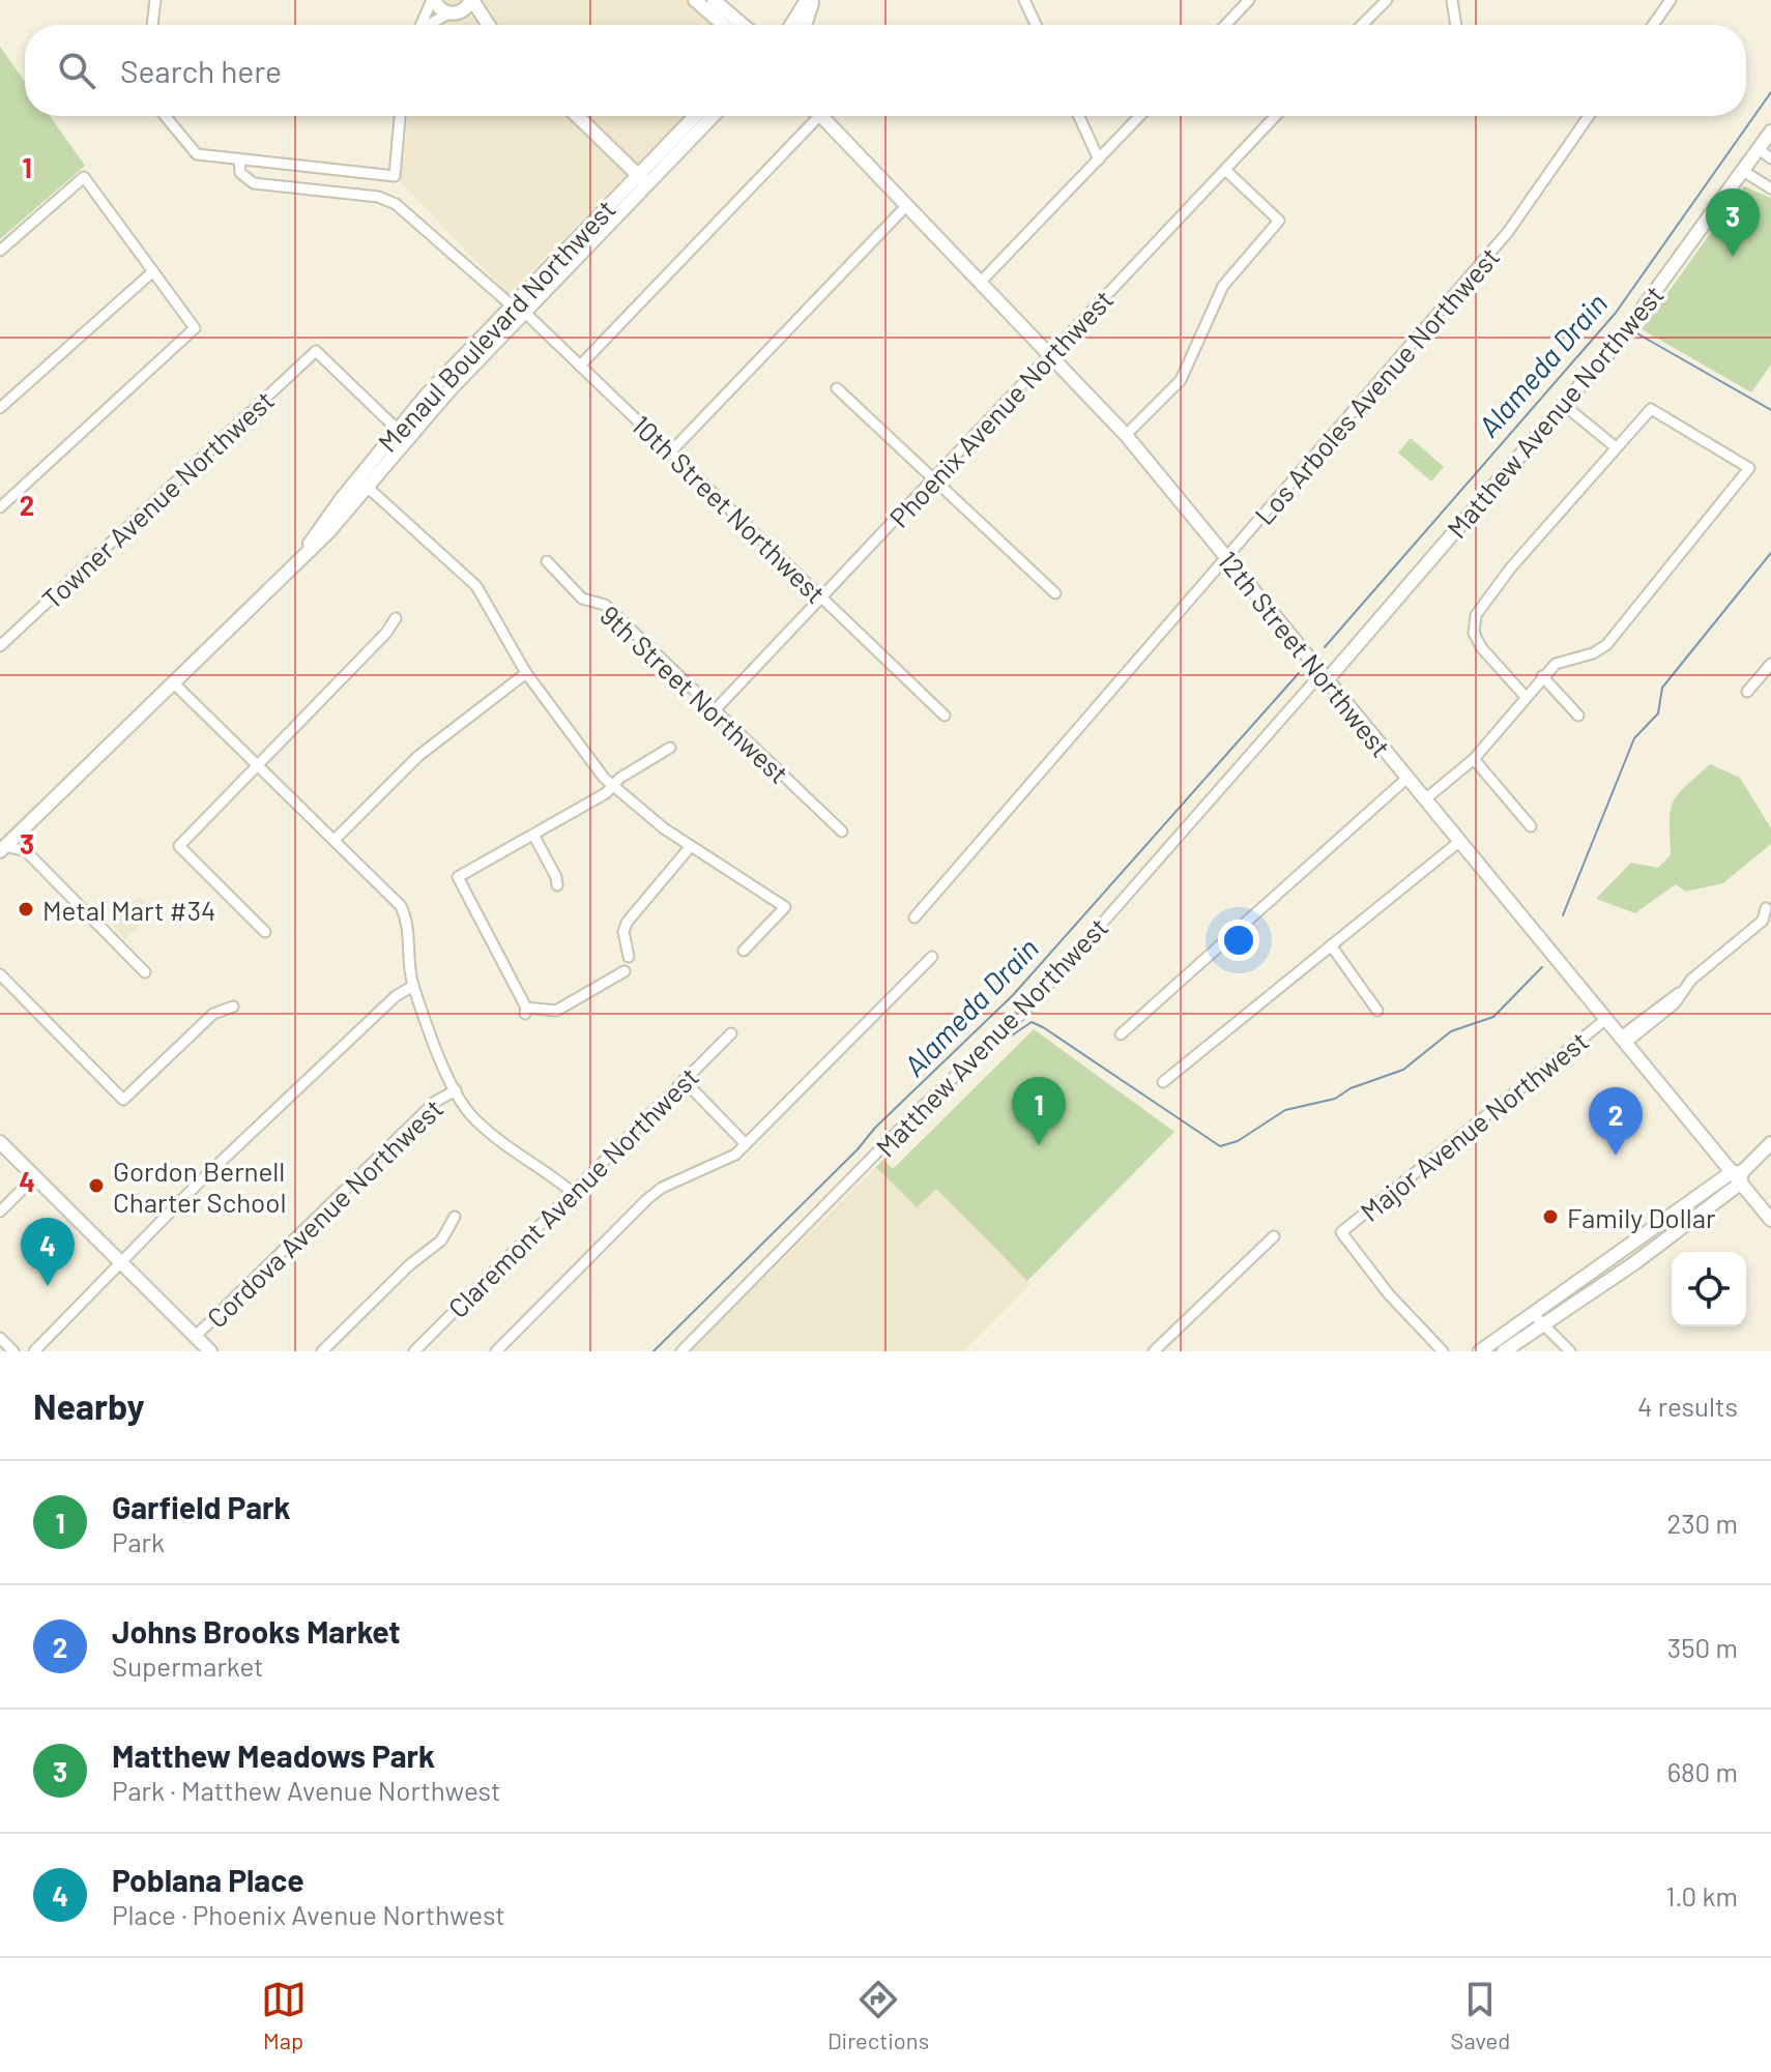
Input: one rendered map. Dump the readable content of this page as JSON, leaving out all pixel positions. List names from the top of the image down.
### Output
{
  "streets": {
    "main road": ["Menaul Boulevard Northwest", "Matthew Avenue Northwest", "12th Street Northwest"],
    "street": [
      "Los Arboles Avenue Northwest",
      "Phoenix Avenue Northwest",
      "Towner Avenue Northwest",
      "10th Street Northwest",
      "9th Street Northwest",
      "Major Avenue Northwest",
      "Claremont Avenue Northwest",
      "Cordova Avenue Northwest"
    ]
  },
  "crossings": [
    ["Menaul Boulevard Northwest", "Towner Avenue Northwest"],
    ["Menaul Boulevard Northwest", "10th Street Northwest"],
    ["Los Arboles Avenue Northwest", "12th Street Northwest"],
    ["Phoenix Avenue Northwest", "10th Street Northwest"],
    ["Phoenix Avenue Northwest", "12th Street Northwest"],
    ["Phoenix Avenue Northwest", "9th Street Northwest"],
    ["Matthew Avenue Northwest", "12th Street Northwest"],
    ["12th Street Northwest", "Major Avenue Northwest"]
  ],
  "water": ["Alameda Drain"],
  "places": ["Metal Mart #34", "Gordon Bernell Charter School", "Family Dollar"],
  "page": {
    "search": "Search here",
    "pins": [
      "3",
      "1",
      "2",
      "4"
    ],
    "heading": ["Nearby", "4 results"],
    "list": [
      {
        "mark": "1",
        "name": "Garfield Park",
        "note": "Park",
        "value": "230 m"
      },
      {
        "mark": "2",
        "name": "Johns Brooks Market",
        "note": "Supermarket",
        "value": "350 m"
      },
      {
        "mark": "3",
        "name": "Matthew Meadows Park",
        "note": "Park · Matthew Avenue Northwest",
        "value": "680 m"
      },
      {
        "mark": "4",
        "name": "Poblana Place",
        "note": "Place · Phoenix Avenue Northwest",
        "value": "1.0 km"
      }
    ],
    "nav": ["Map", "Directions", "Saved"]
  },
  "grid": {
    "rows": [
      "1",
      "2",
      "3",
      "4"
    ]
  }
}
